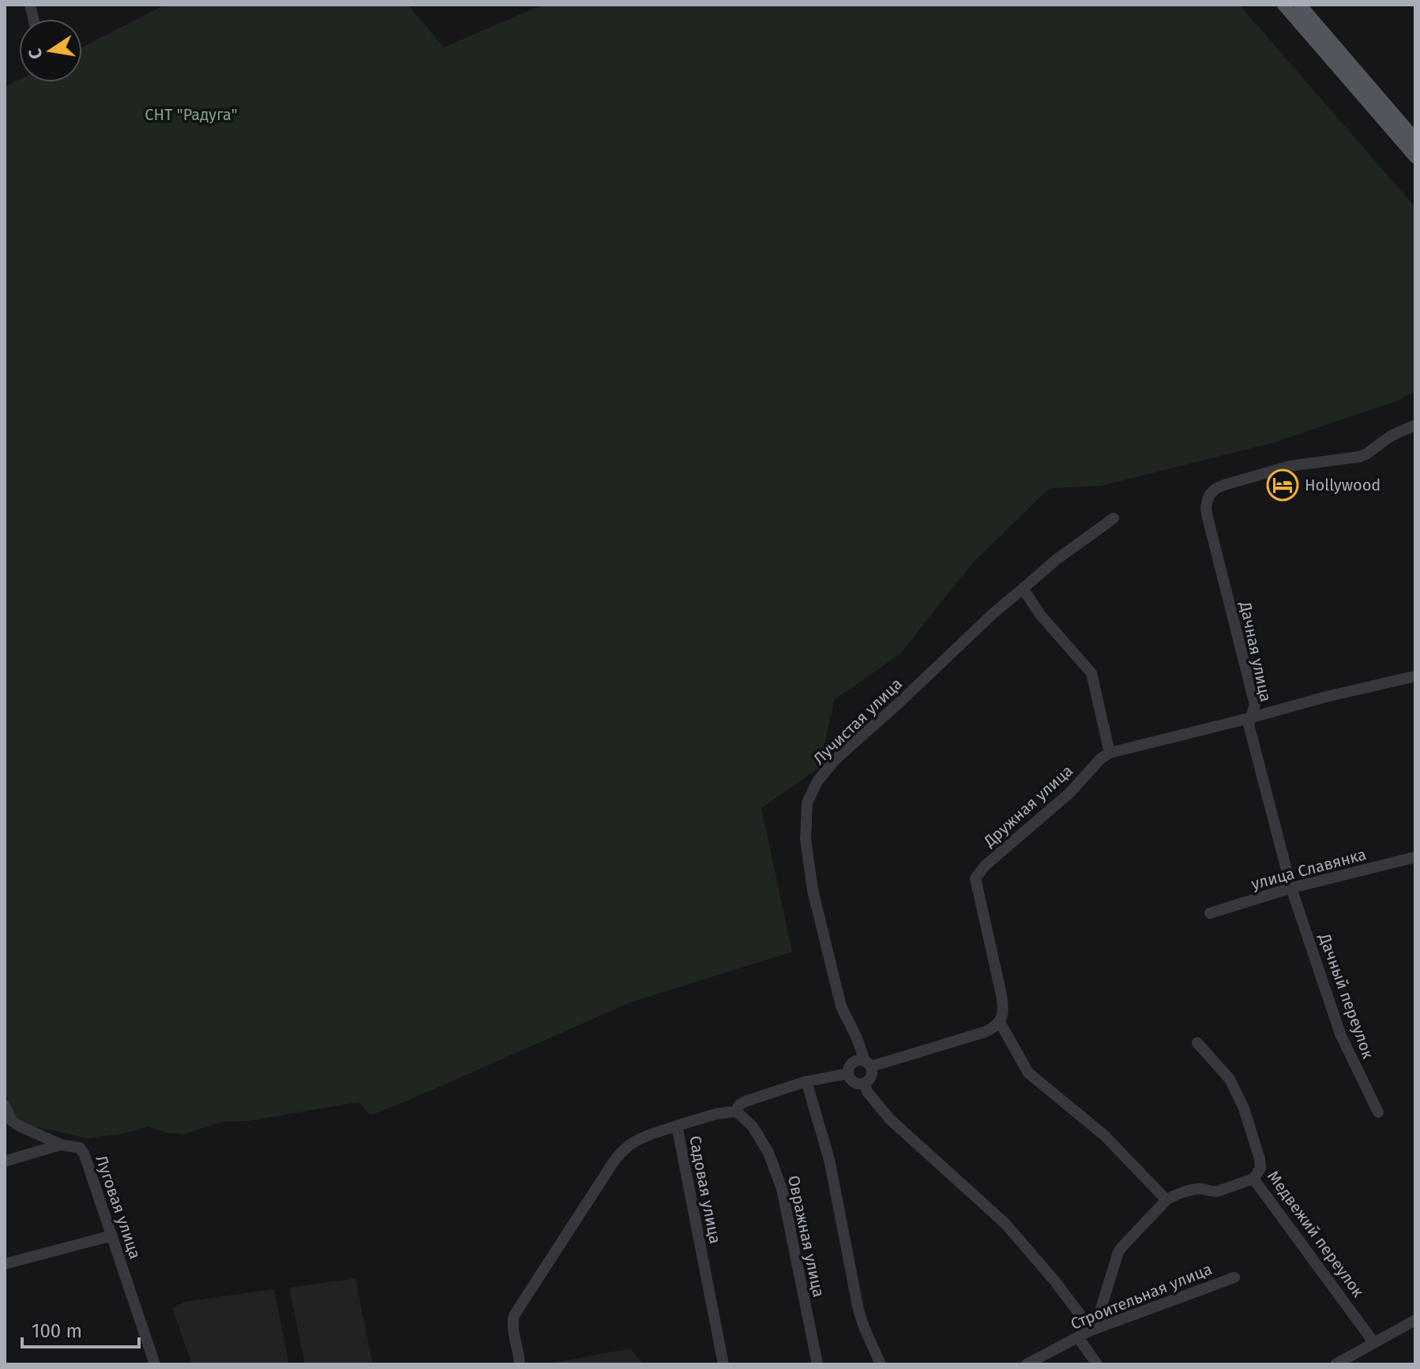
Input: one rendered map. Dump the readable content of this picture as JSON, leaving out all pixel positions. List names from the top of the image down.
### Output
{
  "streets": {
    "street": [
      "Дачная улица",
      "Лучистая улица",
      "Дружная улица",
      "улица Славянка",
      "Дачный переулок",
      "Садовая улица",
      "Луговая улица",
      "Медвежий переулок",
      "Овражная улица",
      "Строительная улица"
    ]
  },
  "crossings": [
    ["Дачная улица", "Дружная улица"],
    ["Дачная улица", "улица Славянка"],
    ["Дачная улица", "Дачный переулок"],
    ["улица Славянка", "Дачный переулок"]
  ],
  "parks": ["СНТ \"Радуга\""],
  "places": {
    "hotel": ["Hollywood"]
  },
  "scale_bar": "100 m",
  "north": "left"
}
